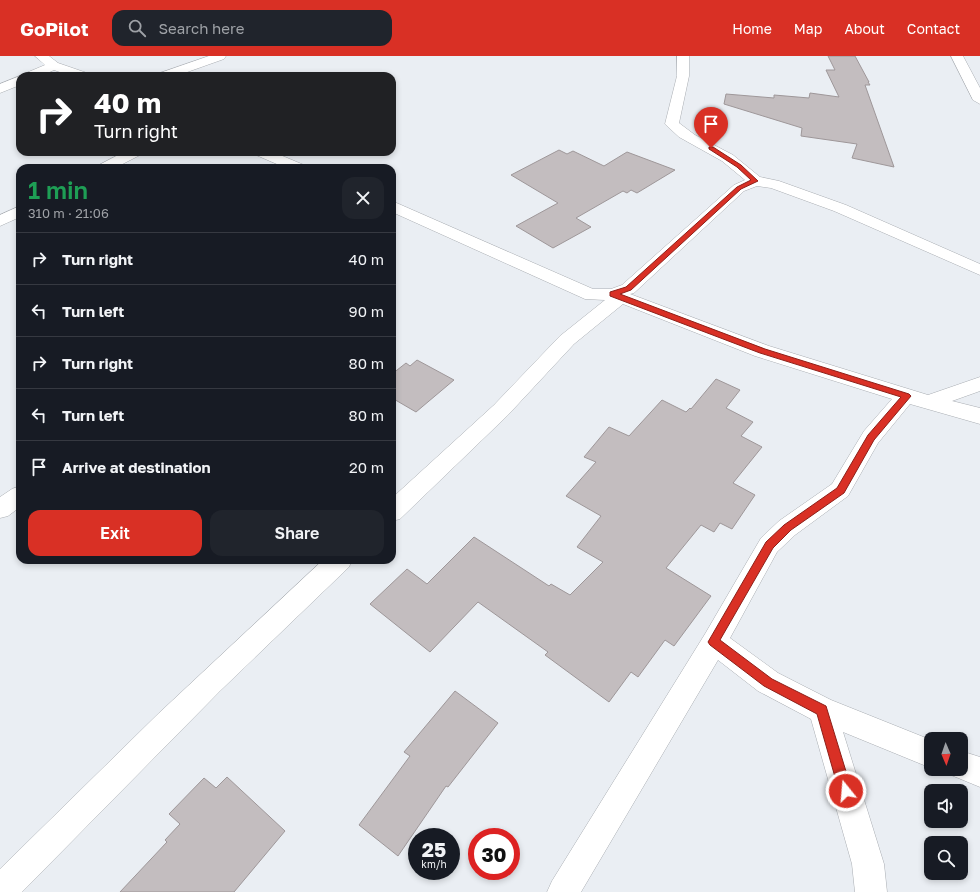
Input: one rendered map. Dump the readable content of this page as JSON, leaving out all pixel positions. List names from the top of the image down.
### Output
{
  "north": "bottom",
  "page": {
    "header": "GoPilot",
    "search": "Search here",
    "nav": [
      "Home",
      "Map",
      "About",
      "Contact"
    ],
    "turn": ["40 m", "Turn right"],
    "heading": ["1 min", "310 m · 21:06"],
    "list": [
      {
        "name": "Turn right",
        "value": "40 m"
      },
      {
        "name": "Turn left",
        "value": "90 m"
      },
      {
        "name": "Turn right",
        "value": "80 m"
      },
      {
        "name": "Turn left",
        "value": "80 m"
      },
      {
        "name": "Arrive at destination",
        "value": "20 m"
      }
    ],
    "buttons": ["Exit", "Share"],
    "speed": "25 km/h",
    "limit": "30"
  }
}
